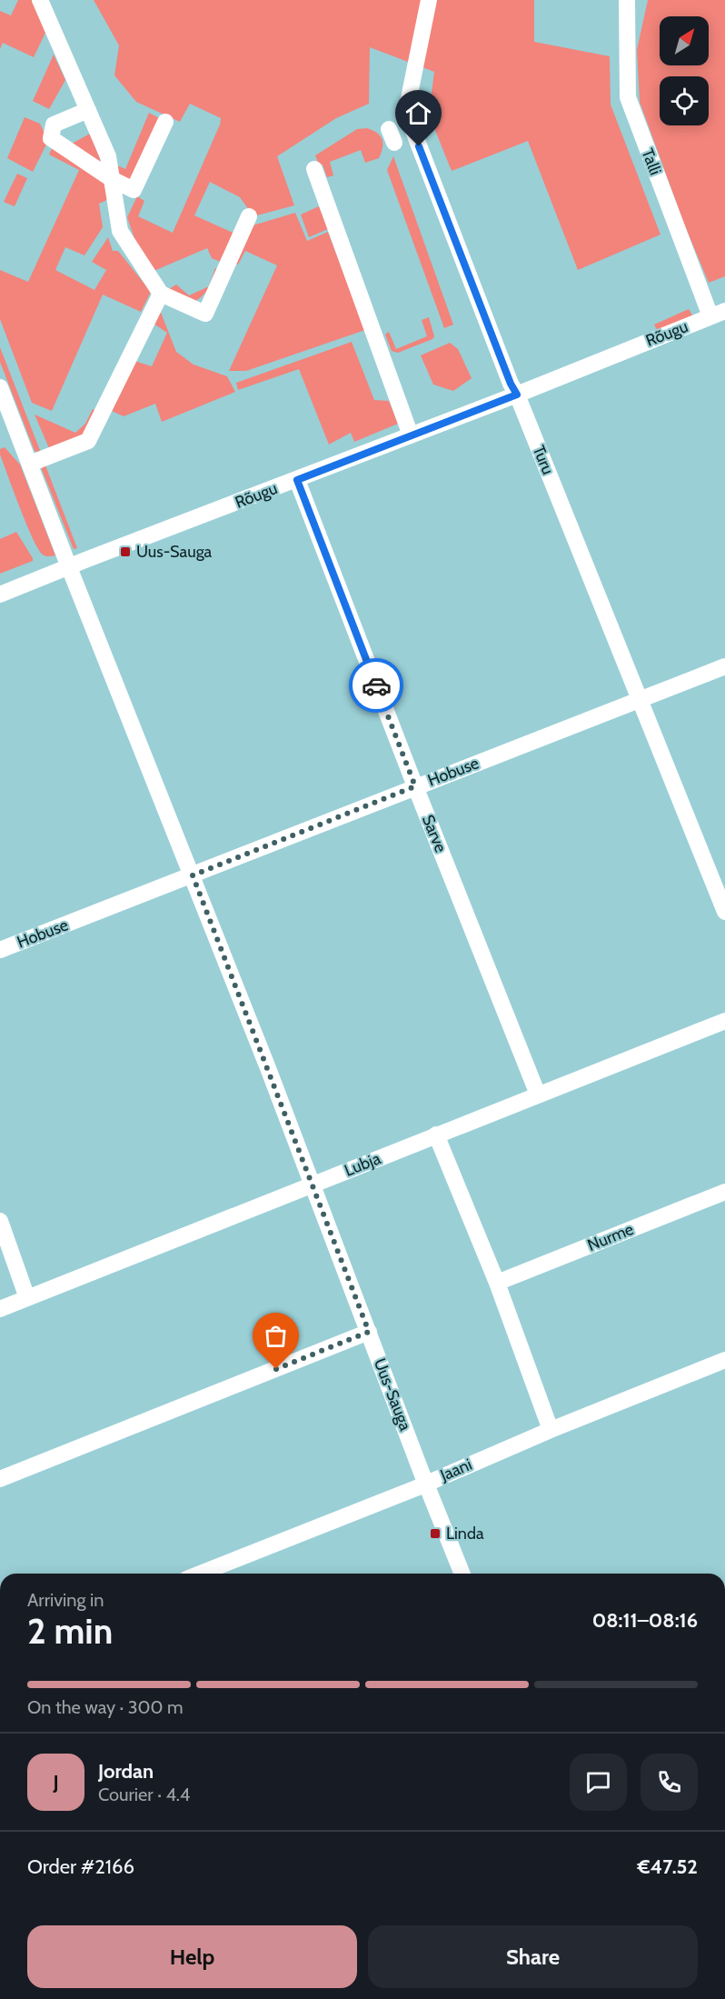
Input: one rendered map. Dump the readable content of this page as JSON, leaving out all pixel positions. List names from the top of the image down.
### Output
{
  "streets": {
    "street": [
      "Talli",
      "Rõugu",
      "Turu",
      "Hobuse",
      "Sarve",
      "Lubja",
      "Nurme",
      "Uus-Sauga",
      "Jaani"
    ]
  },
  "crossings": [
    ["Talli", "Rõugu"],
    ["Rõugu", "Turu"],
    ["Rõugu", "Sarve"],
    ["Rõugu", "Uus-Sauga"],
    ["Turu", "Hobuse"],
    ["Hobuse", "Sarve"],
    ["Hobuse", "Uus-Sauga"],
    ["Sarve", "Lubja"],
    ["Lubja", "Uus-Sauga"],
    ["Uus-Sauga", "Jaani"]
  ],
  "places": {
    "transit": ["Uus-Sauga", "Linda"]
  },
  "north": "top right",
  "page": {
    "heading": ["2 min", "Arriving in", "08:11–08:16"],
    "panel": [
      "Jordan",
      "Courier · 4.4",
      "Order #2166",
      "€47.52"
    ],
    "bar": "On the way · 300 m",
    "round": "J",
    "buttons": ["Help", "Share"]
  }
}
